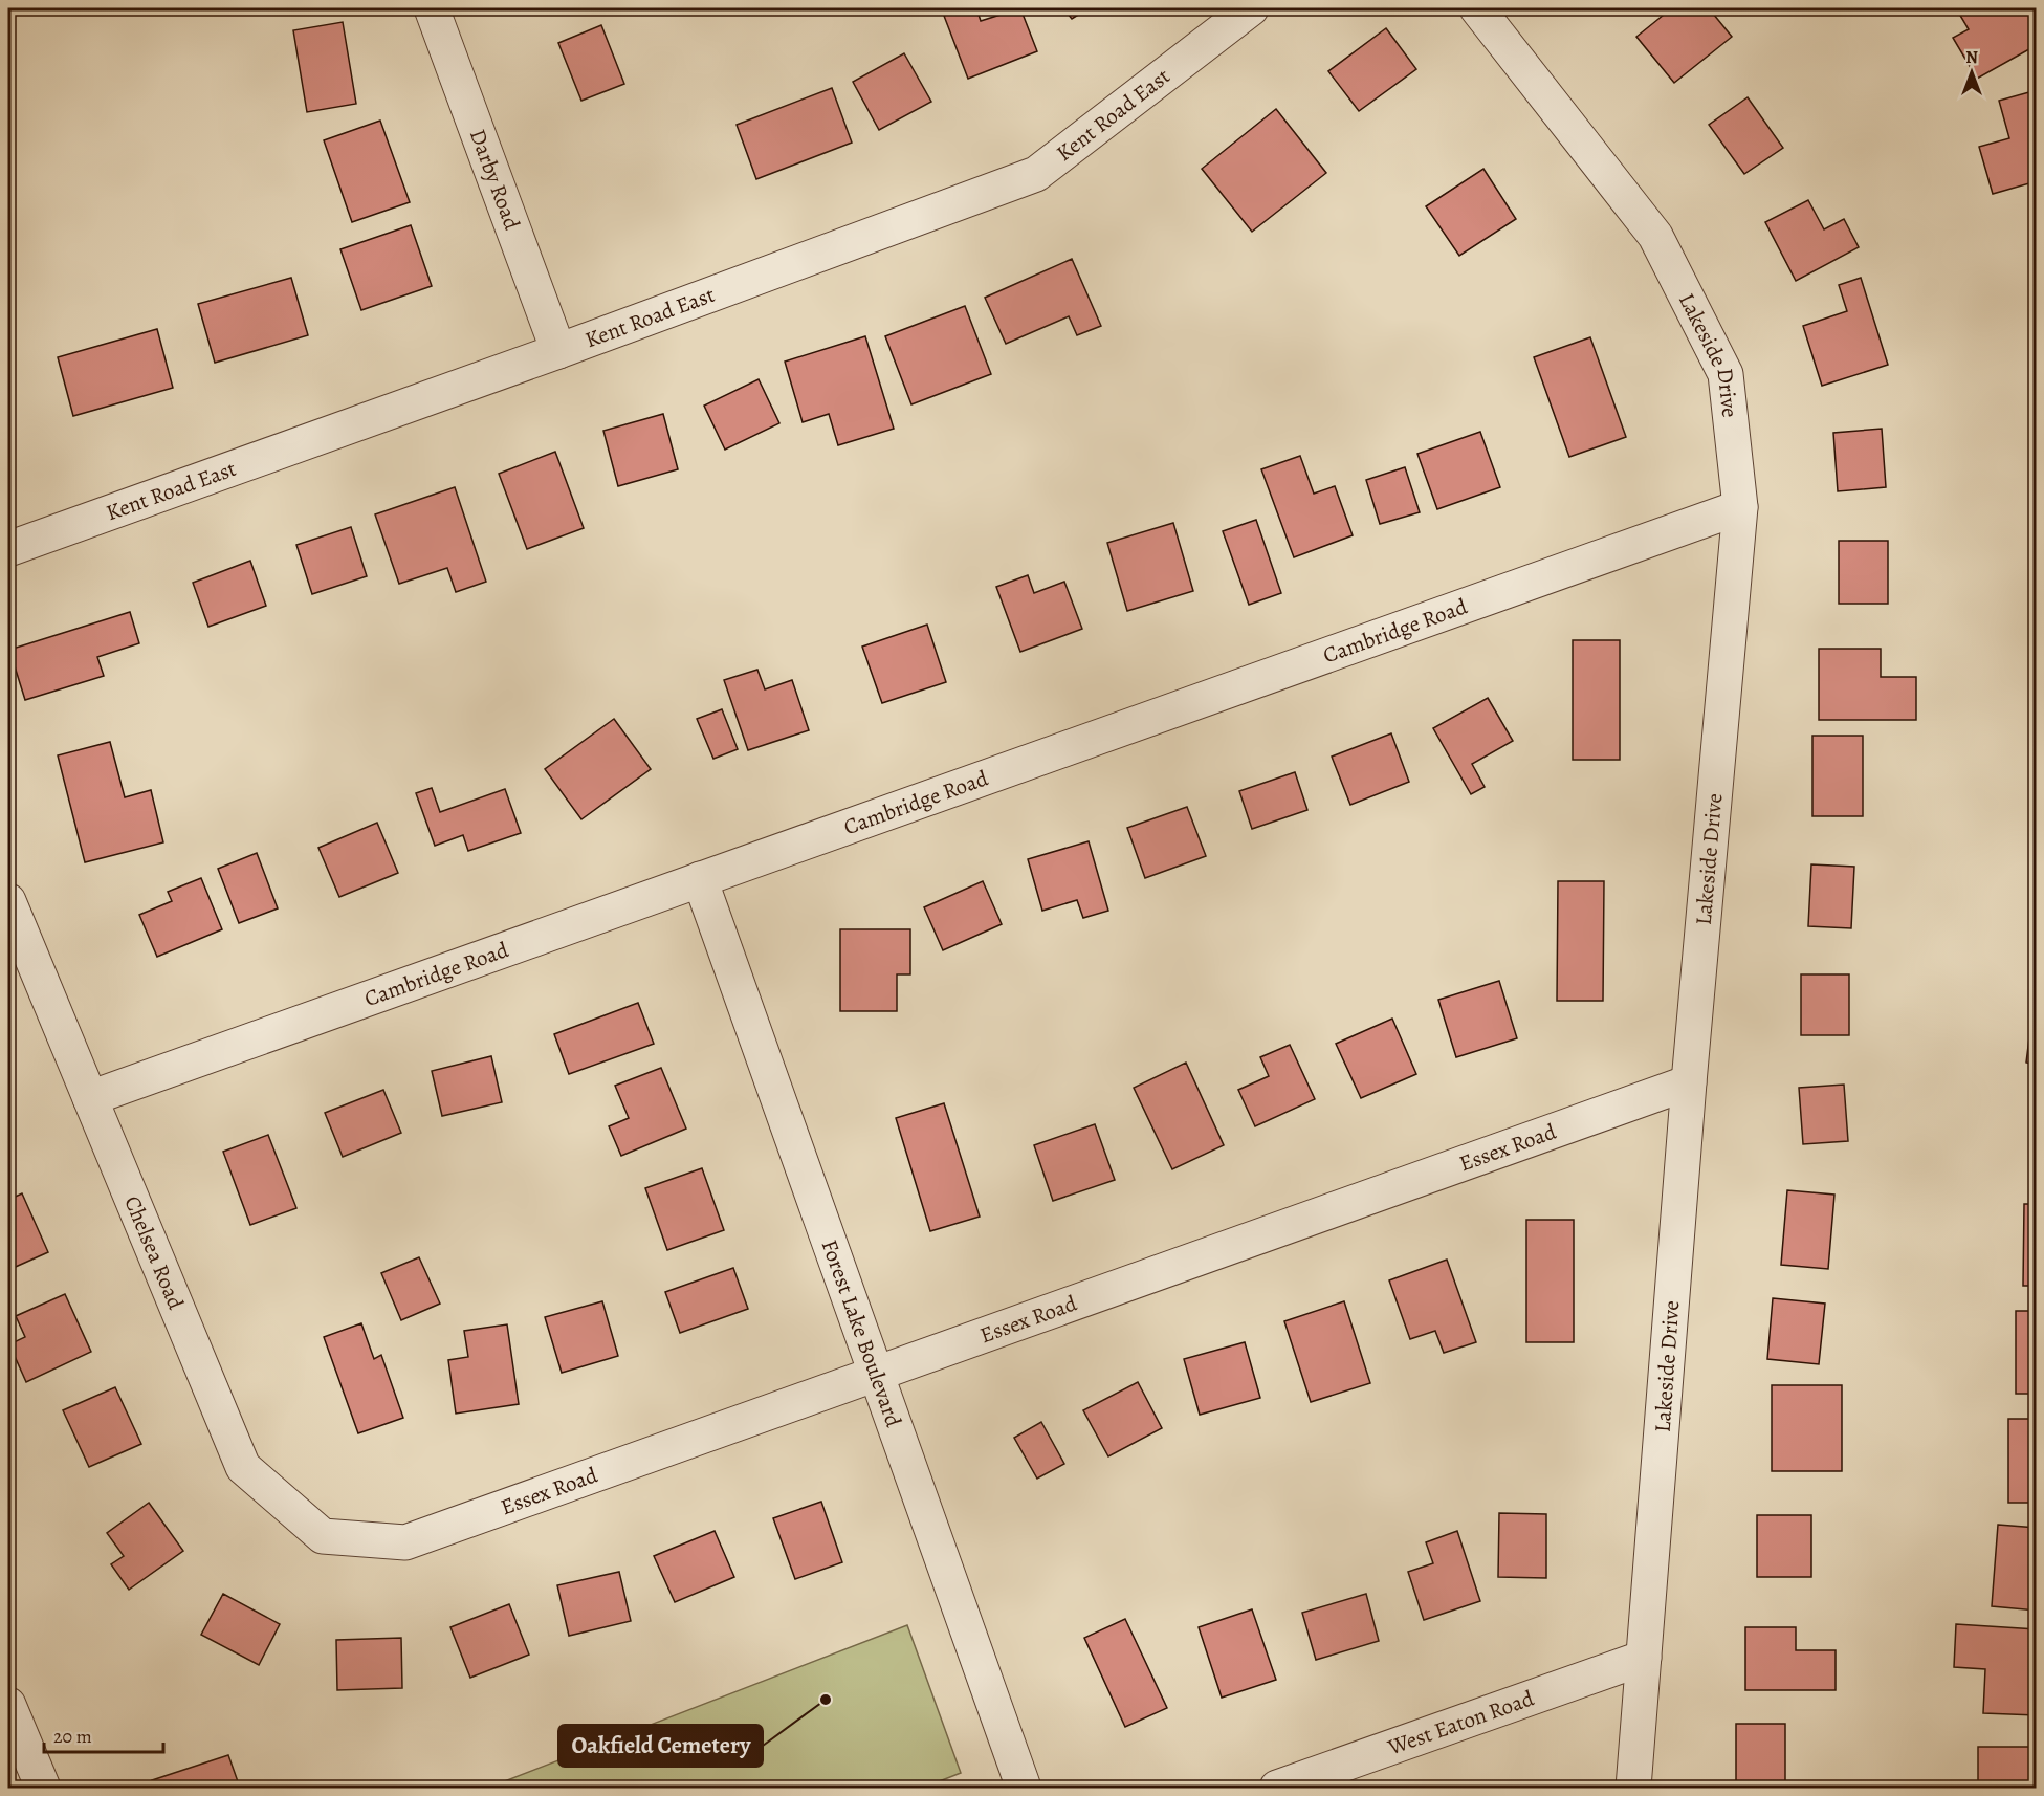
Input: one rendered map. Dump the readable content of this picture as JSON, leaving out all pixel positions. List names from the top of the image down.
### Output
{
  "streets": {
    "street": [
      "Kent Road East",
      "Darby Road",
      "Lakeside Drive",
      "Cambridge Road",
      "Essex Road",
      "Chelsea Road",
      "Forest Lake Boulevard",
      "West Eaton Road"
    ]
  },
  "crossings": [
    ["Kent Road East", "Darby Road"],
    ["Lakeside Drive", "Cambridge Road"],
    ["Lakeside Drive", "Essex Road"],
    ["Lakeside Drive", "West Eaton Road"],
    ["Cambridge Road", "Chelsea Road"],
    ["Cambridge Road", "Forest Lake Boulevard"],
    ["Essex Road", "Chelsea Road"],
    ["Essex Road", "Forest Lake Boulevard"]
  ],
  "places": ["Oakfield Cemetery"],
  "scale_bar": "20 m",
  "north": "top"
}
